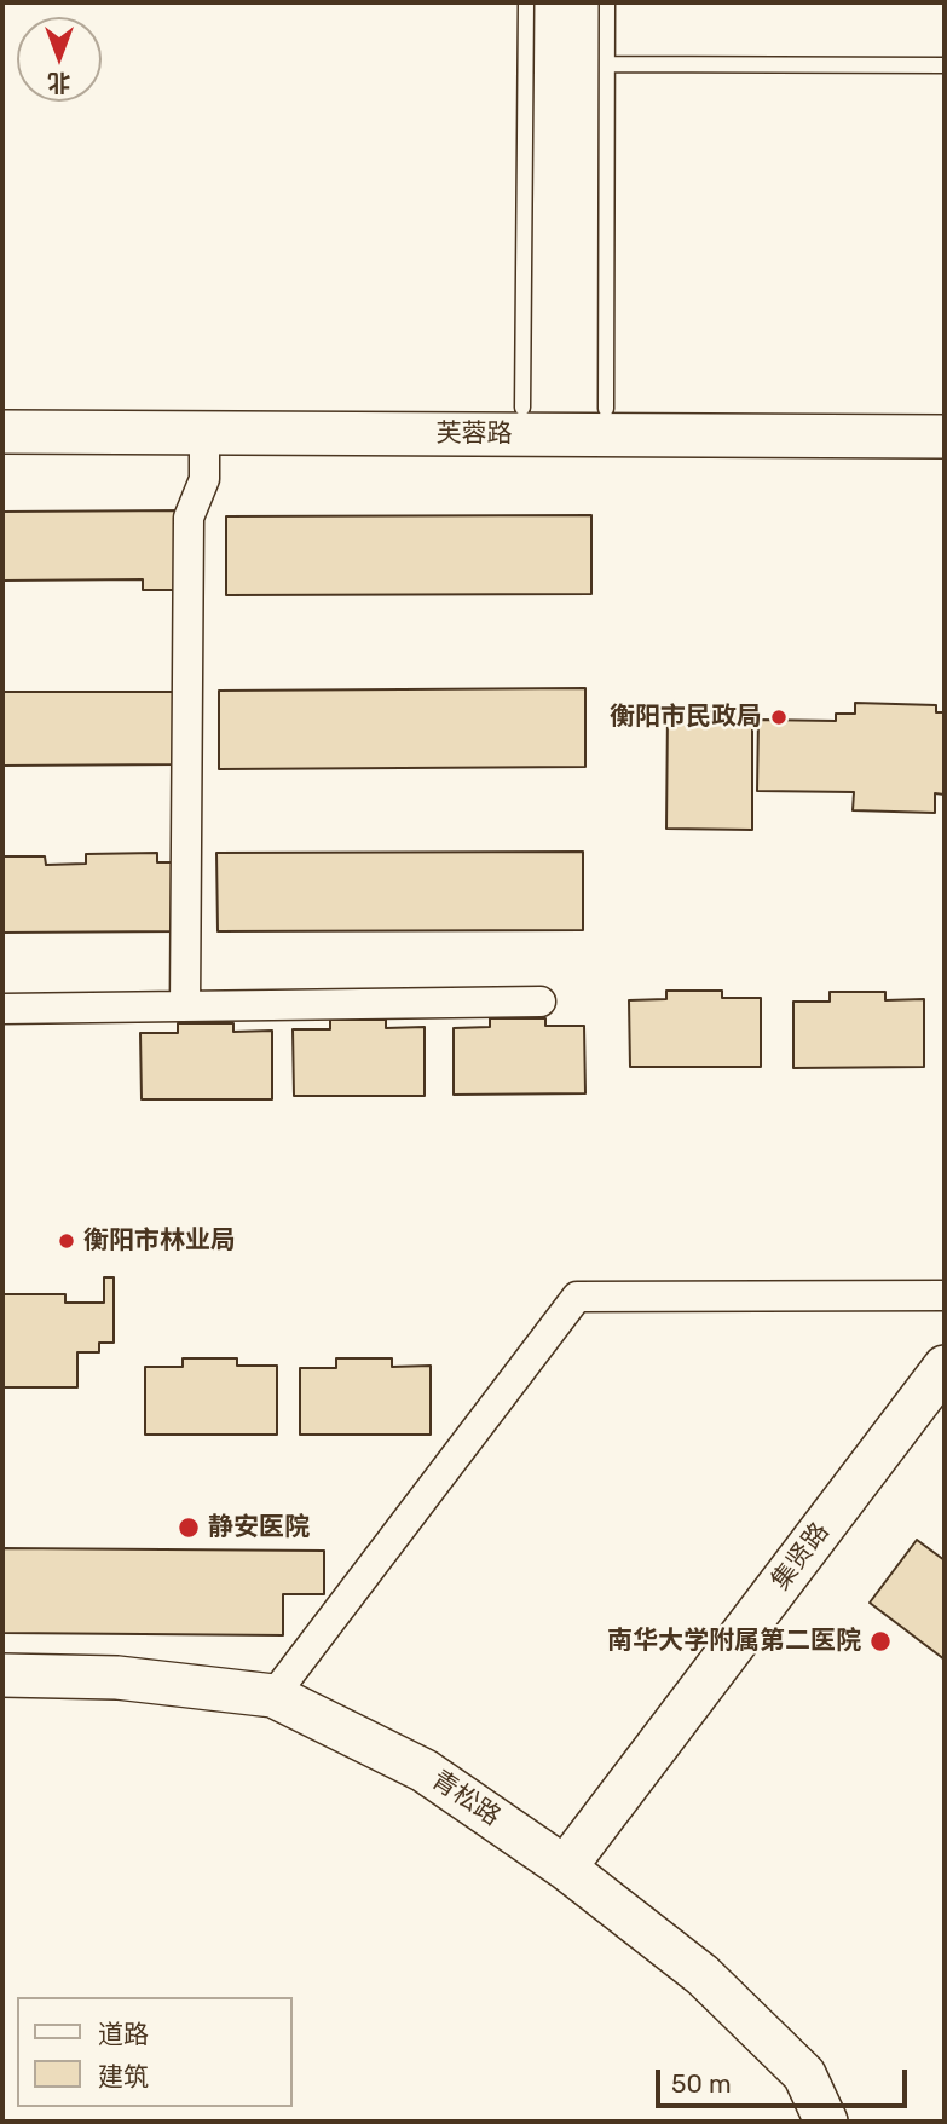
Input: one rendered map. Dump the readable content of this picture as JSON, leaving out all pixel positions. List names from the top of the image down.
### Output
{
  "streets": {
    "street": ["芙蓉路", "集贤路", "青松路"]
  },
  "crossings": [
    ["集贤路", "青松路"]
  ],
  "places": [
    "衡阳市民政局",
    "衡阳市林业局",
    "静安医院",
    "南华大学附属第二医院"
  ],
  "legend": ["道路", "建筑"],
  "scale_bar": "50 m",
  "north": "bottom"
}
